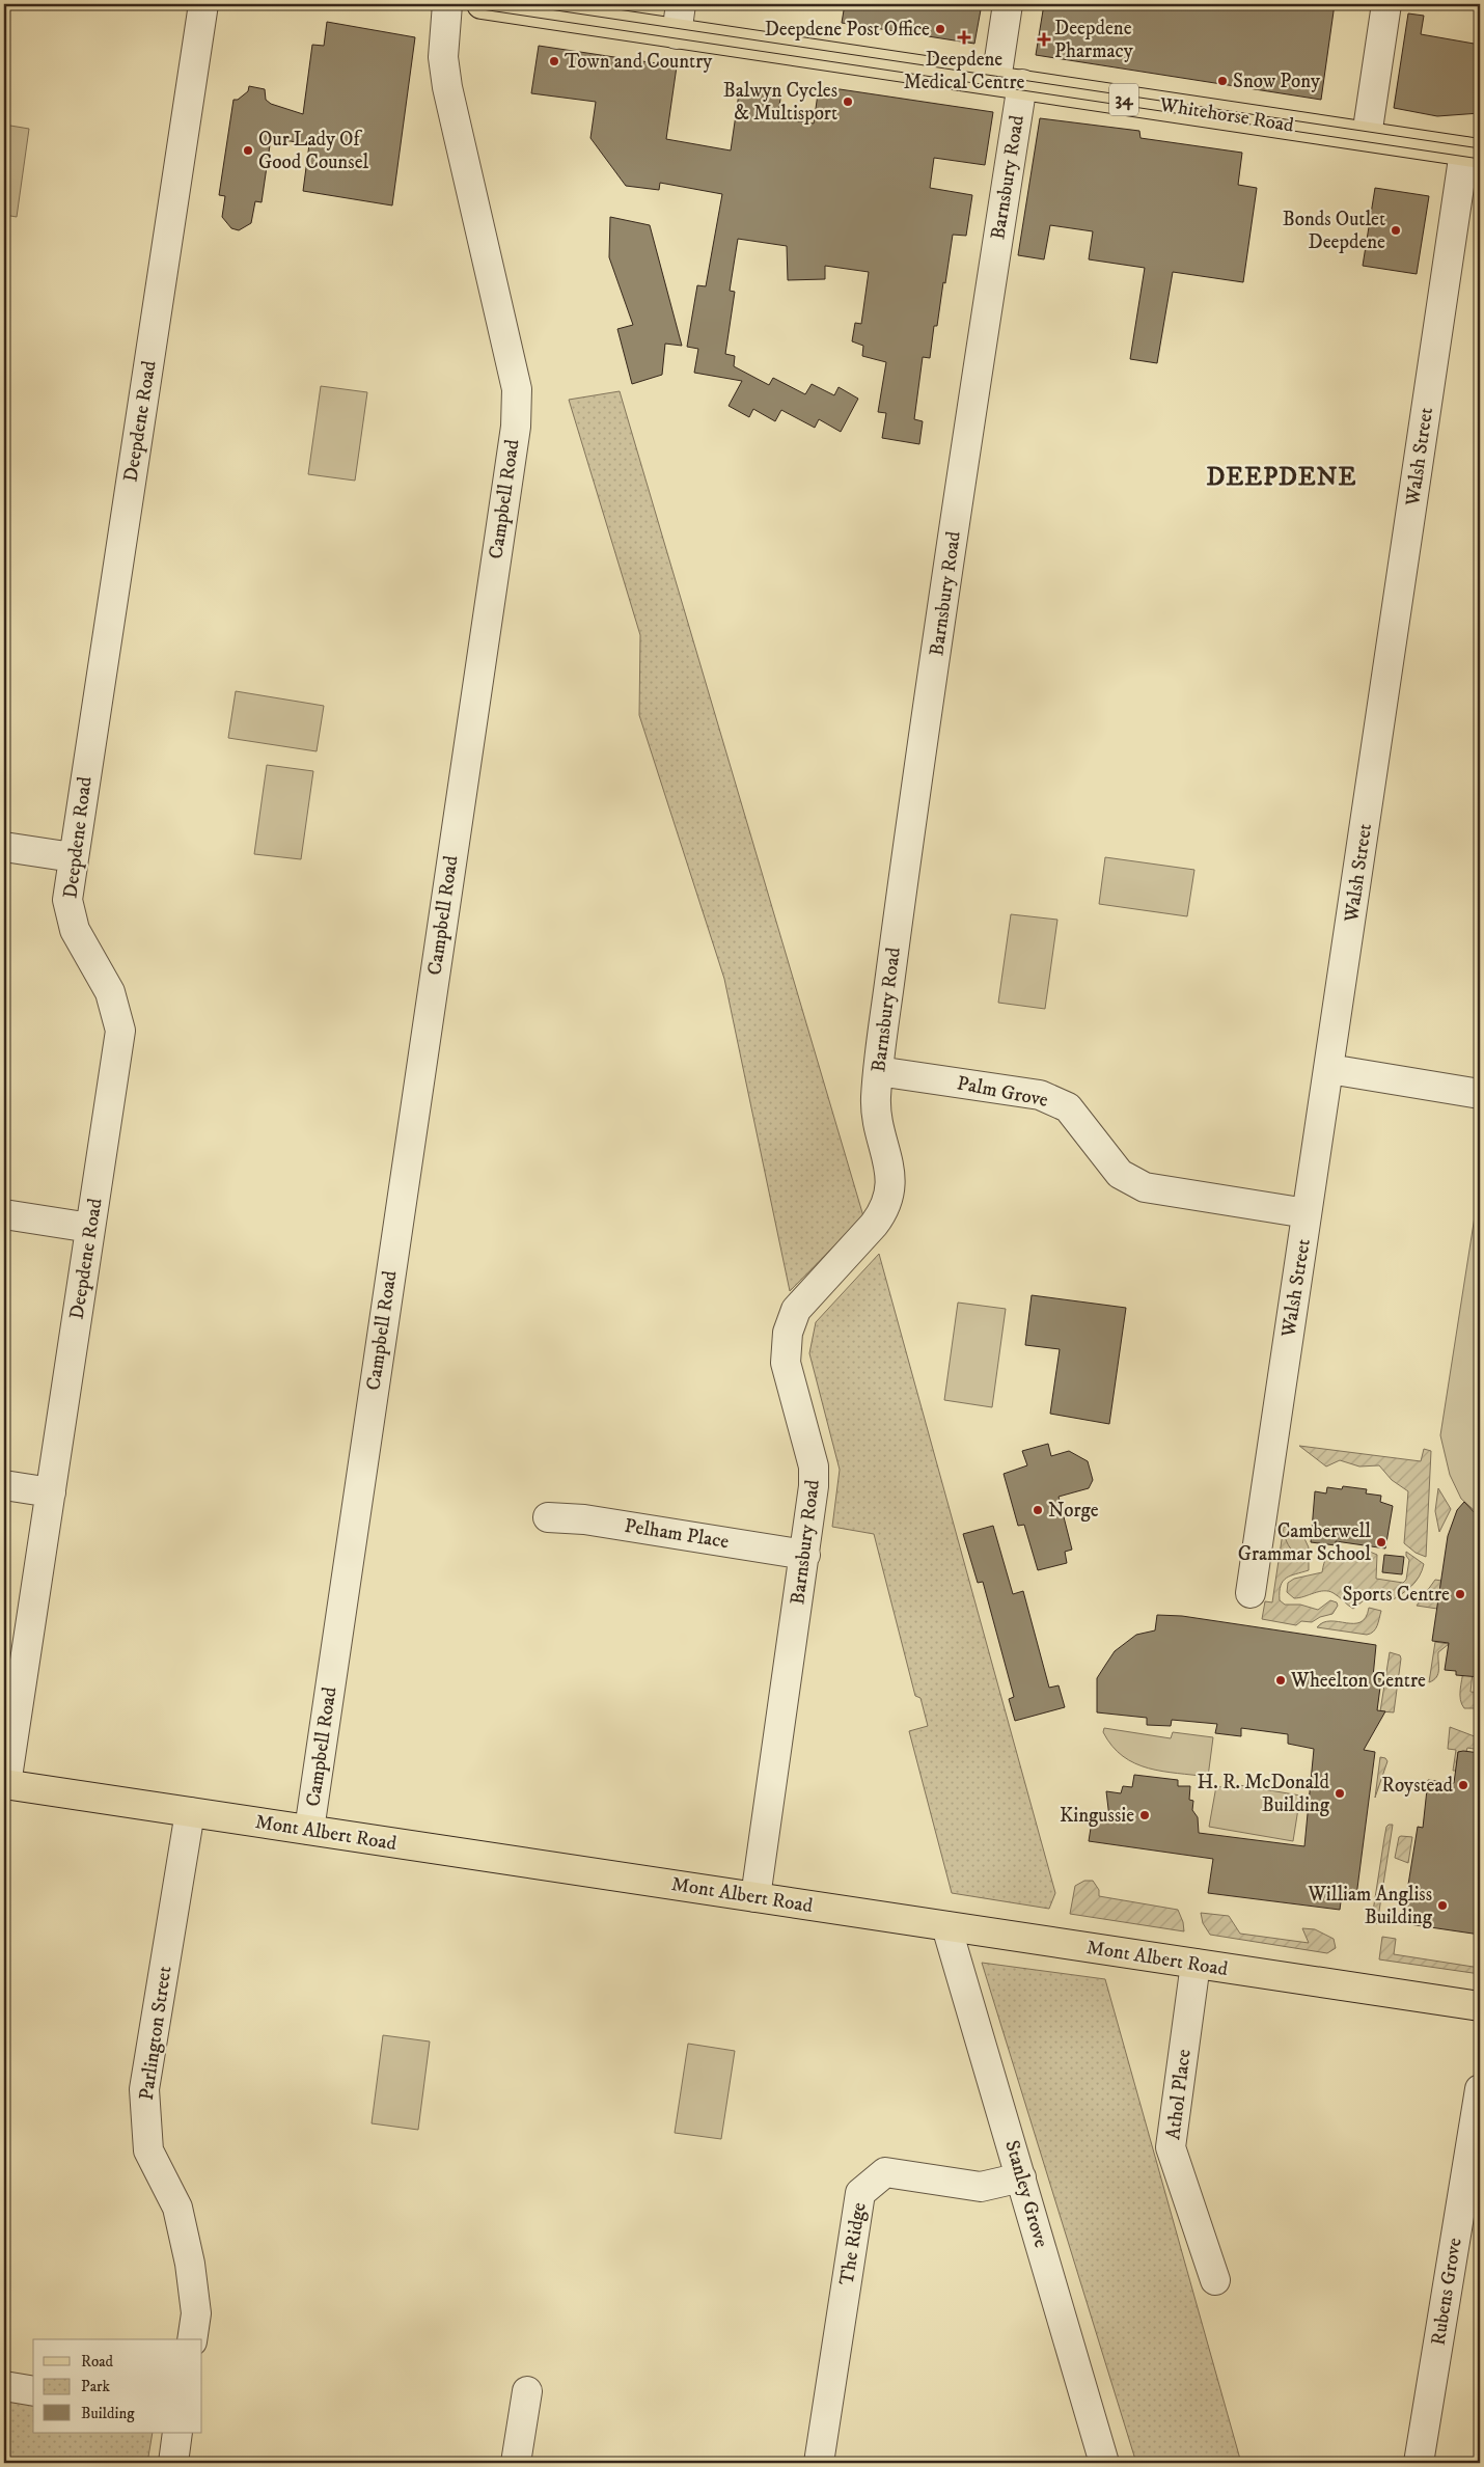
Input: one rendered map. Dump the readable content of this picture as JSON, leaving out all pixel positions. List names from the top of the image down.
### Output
{
  "streets": {
    "main road": ["34", "Whitehorse Road", "Mont Albert Road"],
    "street": [
      "Barnsbury Road",
      "Deepdene Road",
      "Walsh Street",
      "Campbell Road",
      "Palm Grove",
      "Pelham Place",
      "Parlington Street",
      "Athol Place",
      "Stanley Grove",
      "The Ridge",
      "Rubens Grove"
    ]
  },
  "crossings": [
    ["Whitehorse Road", "Barnsbury Road"],
    ["Whitehorse Road", "Walsh Street"],
    ["Barnsbury Road", "Palm Grove"],
    ["Barnsbury Road", "Pelham Place"],
    ["Barnsbury Road", "Mont Albert Road"],
    ["Deepdene Road", "Mont Albert Road"],
    ["Walsh Street", "Palm Grove"],
    ["Campbell Road", "Mont Albert Road"],
    ["Mont Albert Road", "Parlington Street"],
    ["Mont Albert Road", "Athol Place"],
    ["Mont Albert Road", "Stanley Grove"],
    ["Stanley Grove", "The Ridge"]
  ],
  "districts": ["DEEPDENE"],
  "places": {
    "other": [
      "Deepdene Post Office",
      "Town and Country",
      "Snow Pony",
      "Balwyn Cycles & Multisport",
      "Our Lady Of Good Counsel",
      "Bonds Outlet Deepdene",
      "Norge",
      "Camberwell Grammar School",
      "Sports Centre",
      "Wheelton Centre",
      "Roystead",
      "H. R. McDonald Building",
      "Kingussie",
      "William Angliss Building"
    ],
    "health": ["Deepdene Medical Centre", "Deepdene Pharmacy"]
  },
  "legend": ["Road", "Park", "Building"]
}
